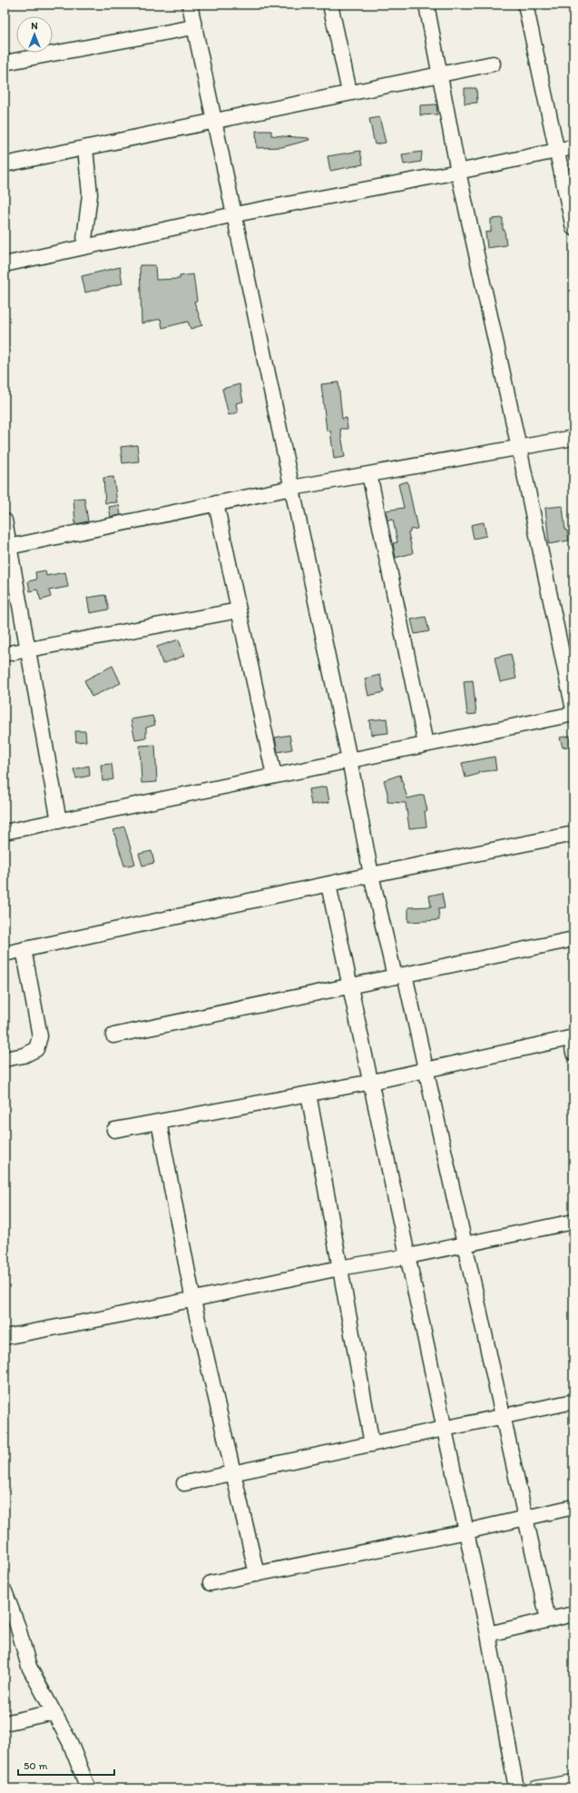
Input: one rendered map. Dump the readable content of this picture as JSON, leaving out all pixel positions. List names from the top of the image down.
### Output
{
  "scale_bar": "50 m",
  "north": "top"
}
